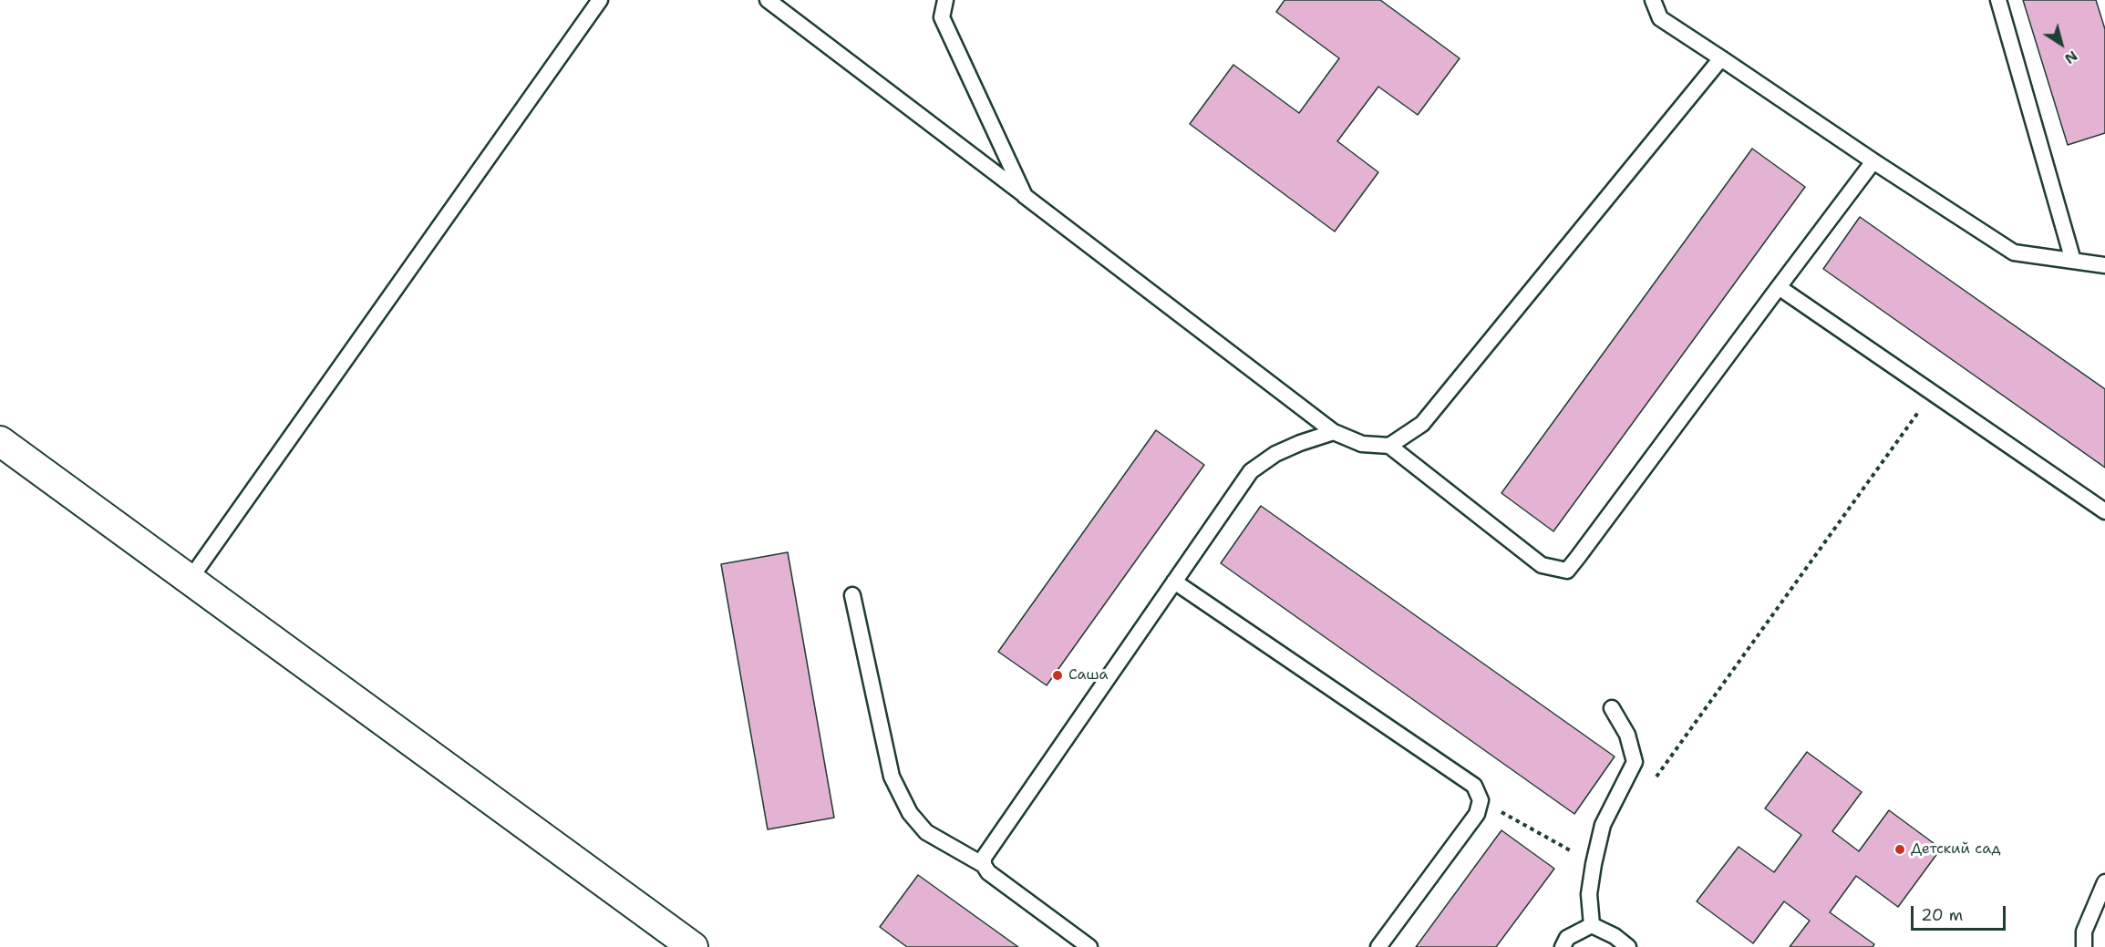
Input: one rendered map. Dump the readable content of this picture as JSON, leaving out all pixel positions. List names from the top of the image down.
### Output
{
  "places": ["Саша", "Детский сад"],
  "scale_bar": "20 m",
  "north": "bottom right"
}
